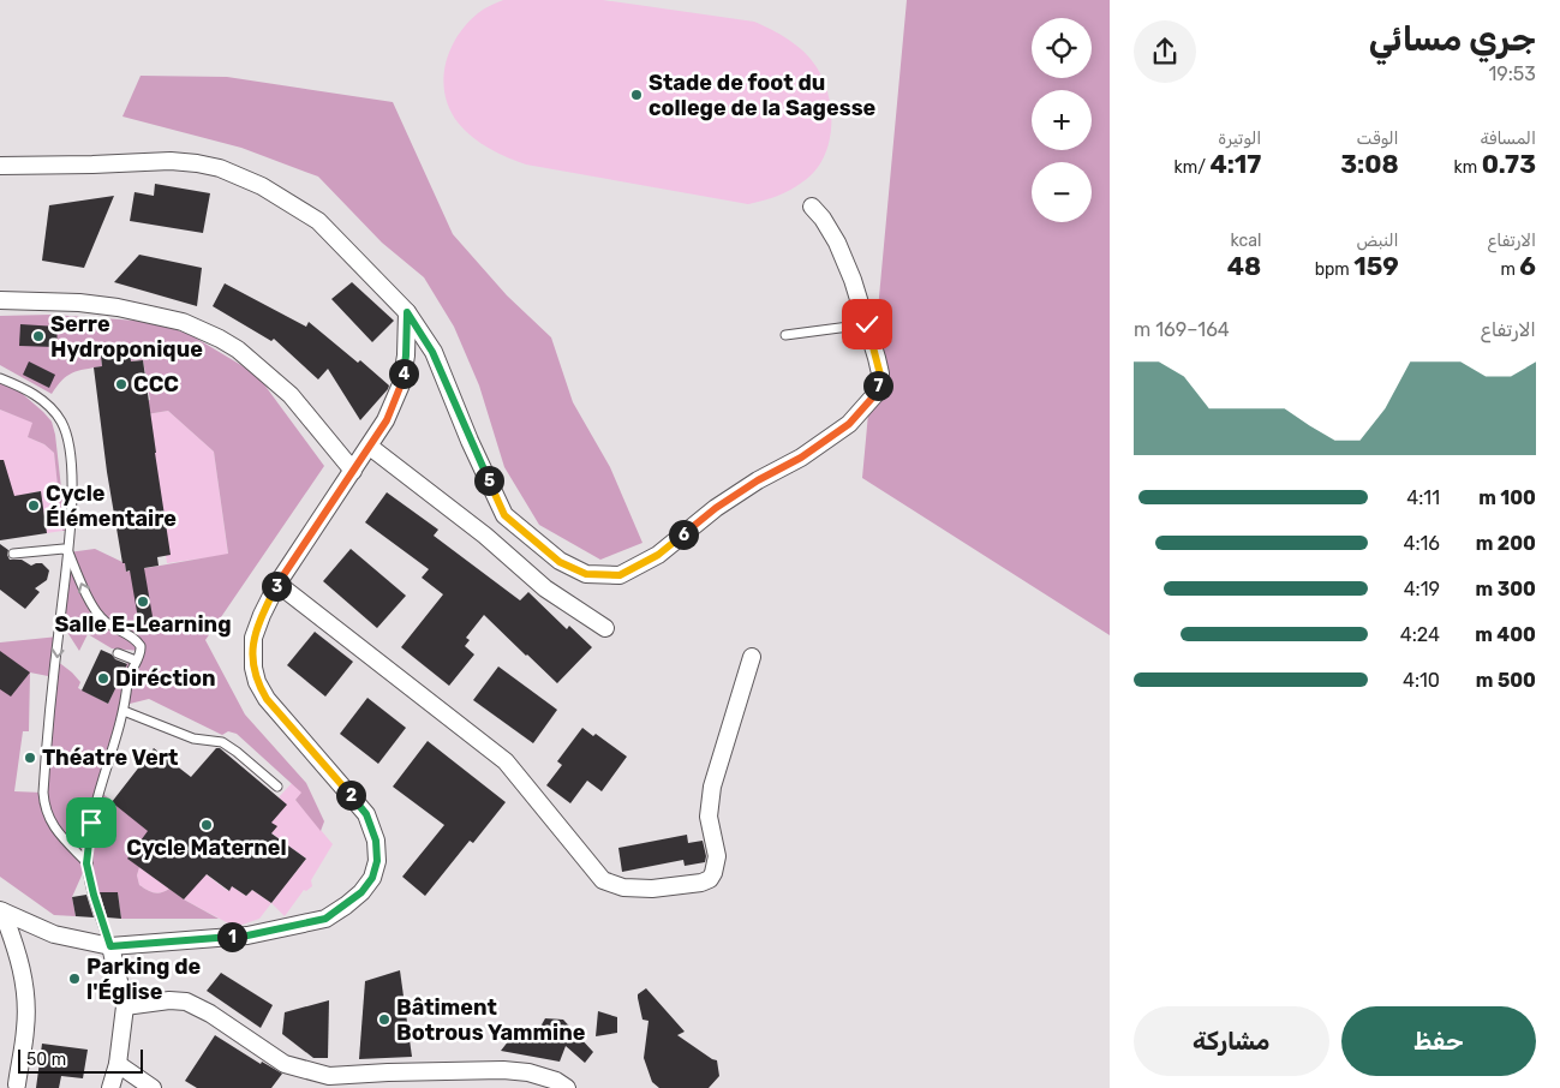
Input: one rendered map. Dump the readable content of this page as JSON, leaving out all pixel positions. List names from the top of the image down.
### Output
{
  "places": [
    "Stade de foot du college de la Sagesse",
    "Serre Hydroponique",
    "CCC",
    "Cycle Élémentaire",
    "Salle E-Learning",
    "Diréction",
    "Théatre Vert",
    "Cycle Maternel",
    "Parking de l'Église",
    "Bâtiment Botrous Yammine"
  ],
  "scale_bar": "50 m",
  "page": {
    "heading": ["جري مسائي", "19:53"],
    "map_buttons": ["+", "−"],
    "stats": [
      ["المسافة", "0.73 km"],
      ["الوقت", "3:08"],
      ["الوتيرة", "4:17 /km"],
      ["الارتفاع", "6 m"],
      ["النبض", "159 bpm"],
      ["kcal", "48"]
    ],
    "chart": ["الارتفاع", "164–169 m"],
    "pins": [
      "4",
      "7",
      "5",
      "6",
      "3",
      "2",
      "1"
    ],
    "list": [
      {
        "name": "100 m",
        "note": "4:11"
      },
      {
        "name": "200 m",
        "note": "4:16"
      },
      {
        "name": "300 m",
        "note": "4:19"
      },
      {
        "name": "400 m",
        "note": "4:24"
      },
      {
        "name": "500 m",
        "note": "4:10"
      }
    ],
    "buttons": ["حفظ", "مشاركة"],
    "scale": "50 m"
  }
}
